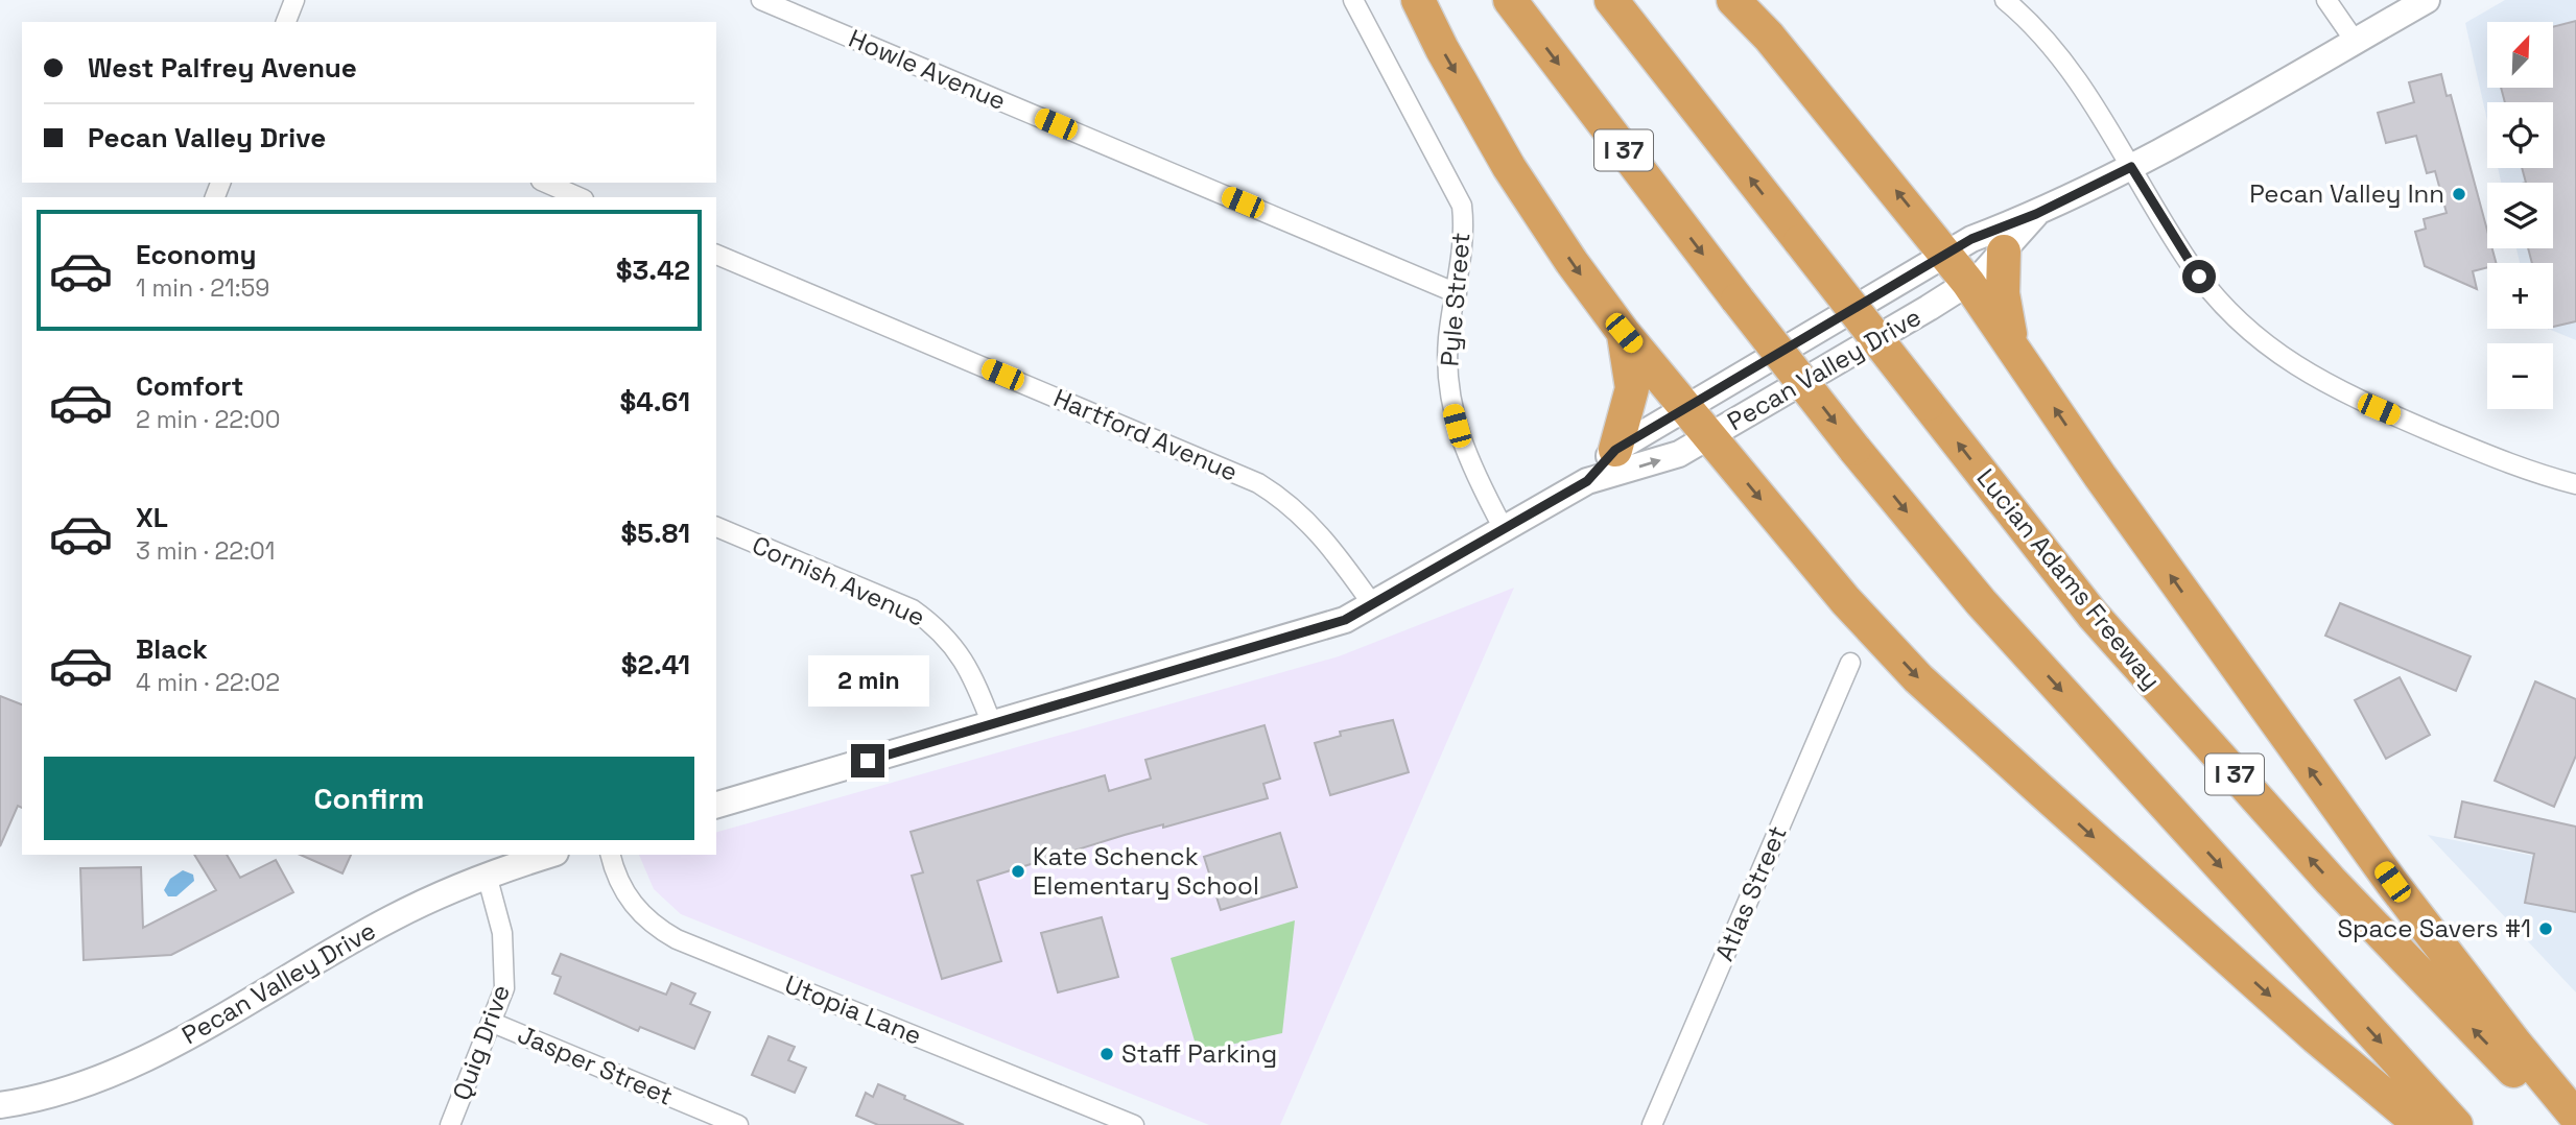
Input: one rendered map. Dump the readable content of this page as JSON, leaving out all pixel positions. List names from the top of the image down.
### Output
{
  "streets": {
    "highway": ["I 37", "Lucian Adams Freeway"],
    "main road": ["Pecan Valley Drive"],
    "street": [
      "Howle Avenue",
      "Pyle Street",
      "Hartford Avenue",
      "Cornish Avenue",
      "Atlas Street",
      "Utopia Lane",
      "Quig Drive",
      "Jasper Street"
    ]
  },
  "crossings": [
    ["Howle Avenue", "Pyle Street"],
    ["Pyle Street", "Pecan Valley Drive"],
    ["Pecan Valley Drive", "Hartford Avenue"],
    ["Pecan Valley Drive", "Cornish Avenue"],
    ["Pecan Valley Drive", "Quig Drive"],
    ["Quig Drive", "Jasper Street"]
  ],
  "places": [
    "Pecan Valley Inn",
    "Kate Schenck Elementary School",
    "Space Savers #1",
    "Staff Parking"
  ],
  "north": "top right",
  "page": {
    "map_buttons": ["+", "−"],
    "banner": ["West Palfrey Avenue", "Pecan Valley Drive"],
    "list": [
      {
        "name": "Economy",
        "note": "1 min · 21:59",
        "value": "$3.42"
      },
      {
        "name": "Comfort",
        "note": "2 min · 22:00",
        "value": "$4.61"
      },
      {
        "name": "XL",
        "note": "3 min · 22:01",
        "value": "$5.81"
      },
      {
        "name": "Black",
        "note": "4 min · 22:02",
        "value": "$2.41"
      }
    ],
    "bubble": "2 min",
    "buttons": "Confirm"
  }
}
